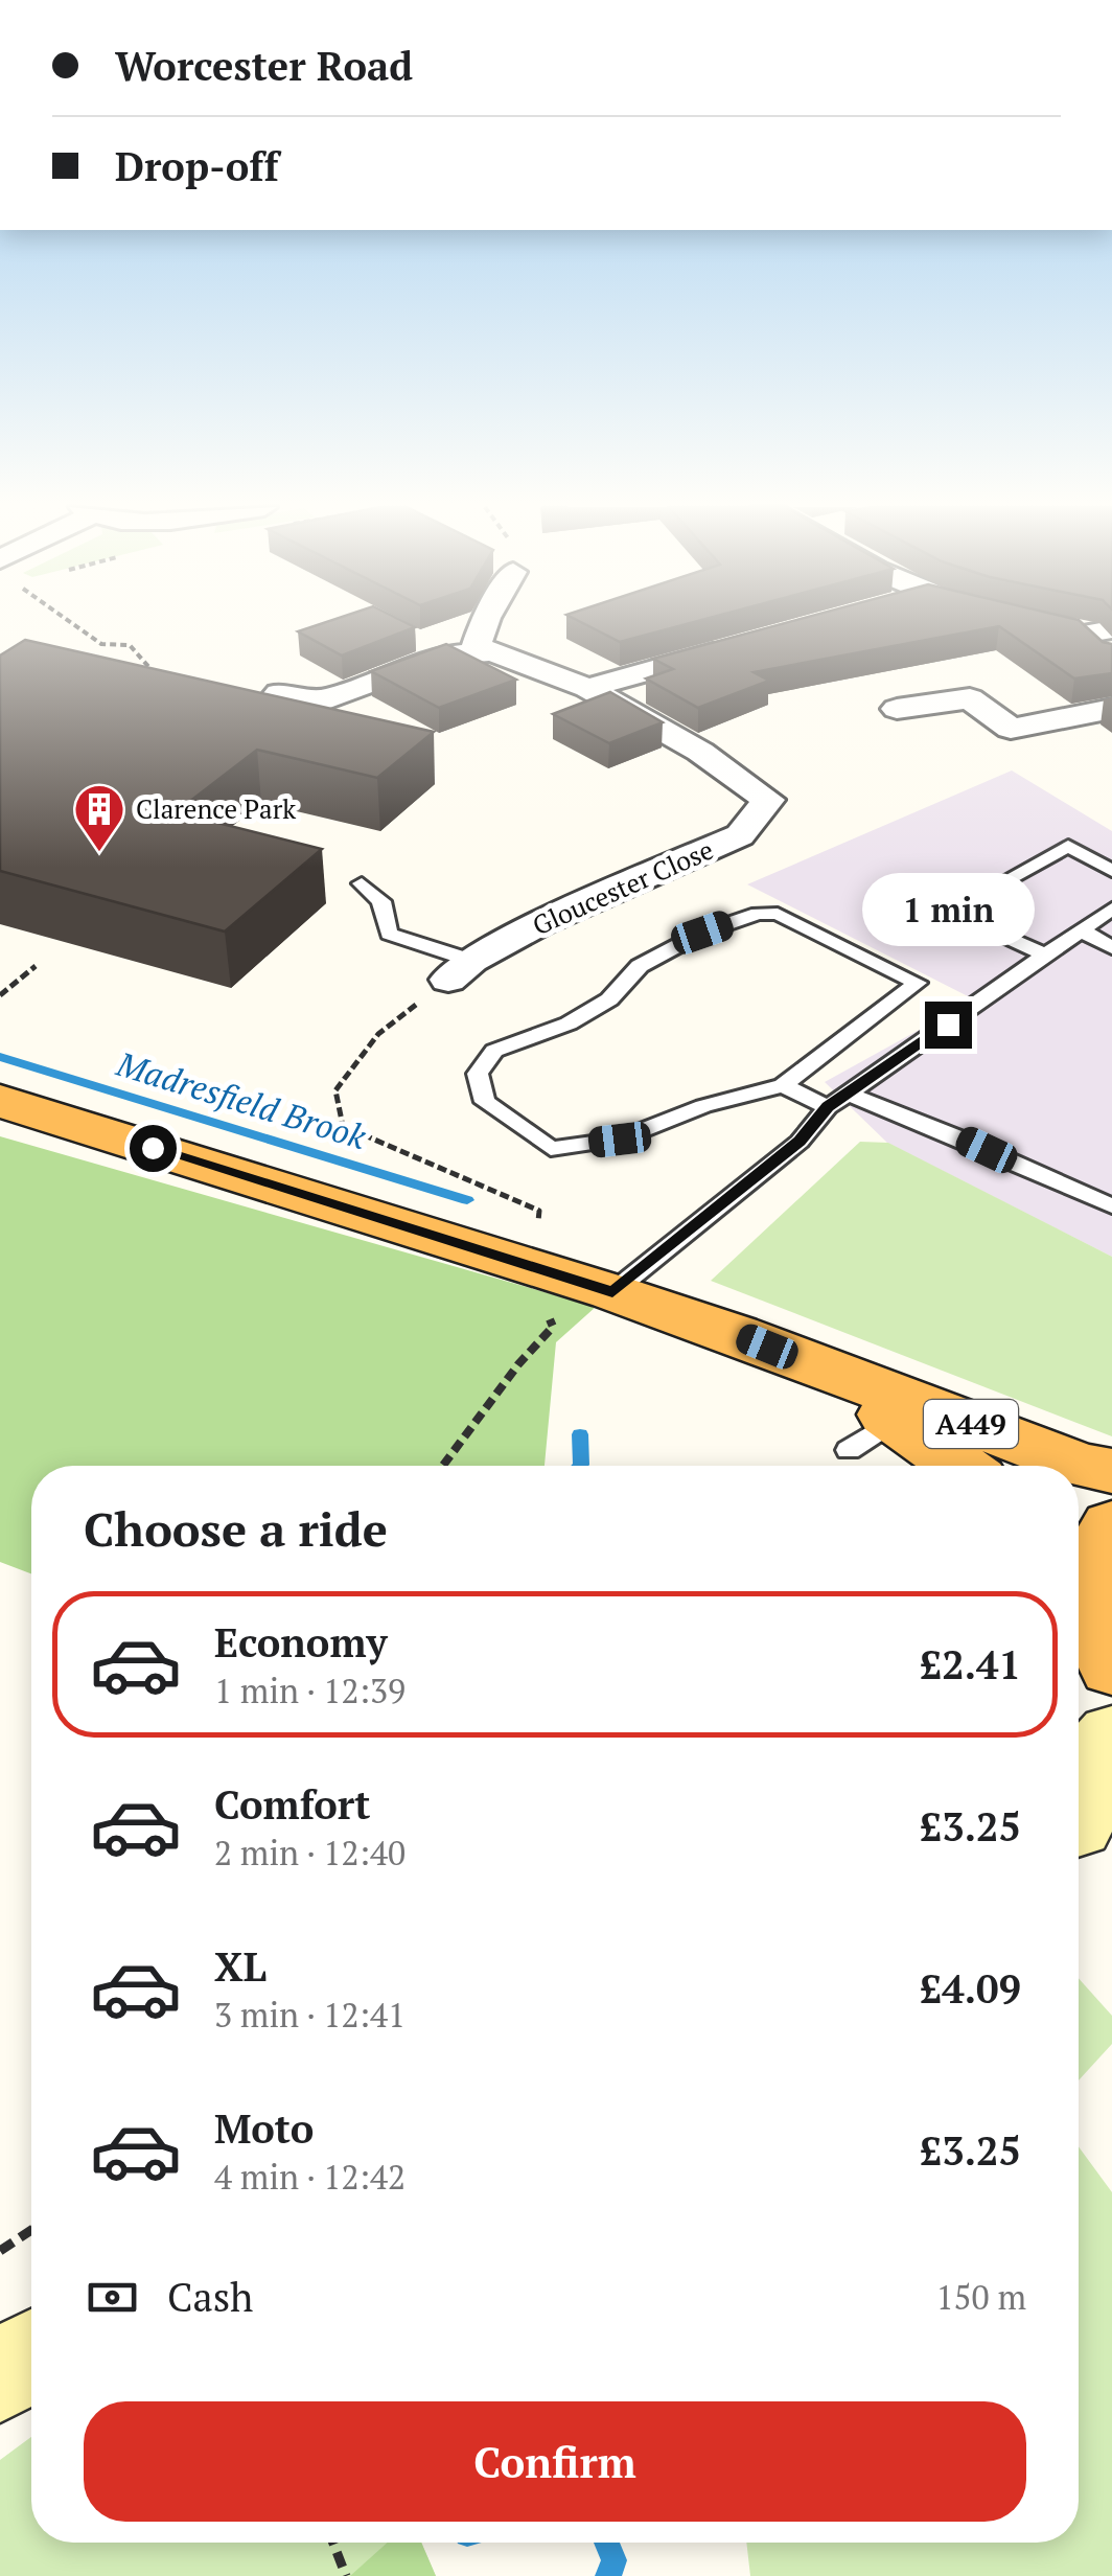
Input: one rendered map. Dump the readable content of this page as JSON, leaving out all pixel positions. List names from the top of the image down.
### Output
{
  "streets": {
    "highway": ["A449"],
    "street": ["Gloucester Close"]
  },
  "water": ["Madresfield Brook"],
  "places": {
    "building": ["Clarence Park"]
  },
  "page": {
    "banner": ["Worcester Road", "Drop-off"],
    "bubble": "1 min",
    "heading": "Choose a ride",
    "list": [
      {
        "name": "Economy",
        "note": "1 min · 12:39",
        "value": "£2.41"
      },
      {
        "name": "Comfort",
        "note": "2 min · 12:40",
        "value": "£3.25"
      },
      {
        "name": "XL",
        "note": "3 min · 12:41",
        "value": "£4.09"
      },
      {
        "name": "Moto",
        "note": "4 min · 12:42",
        "value": "£3.25"
      }
    ],
    "pay": ["Cash", "150 m"],
    "buttons": "Confirm"
  }
}
